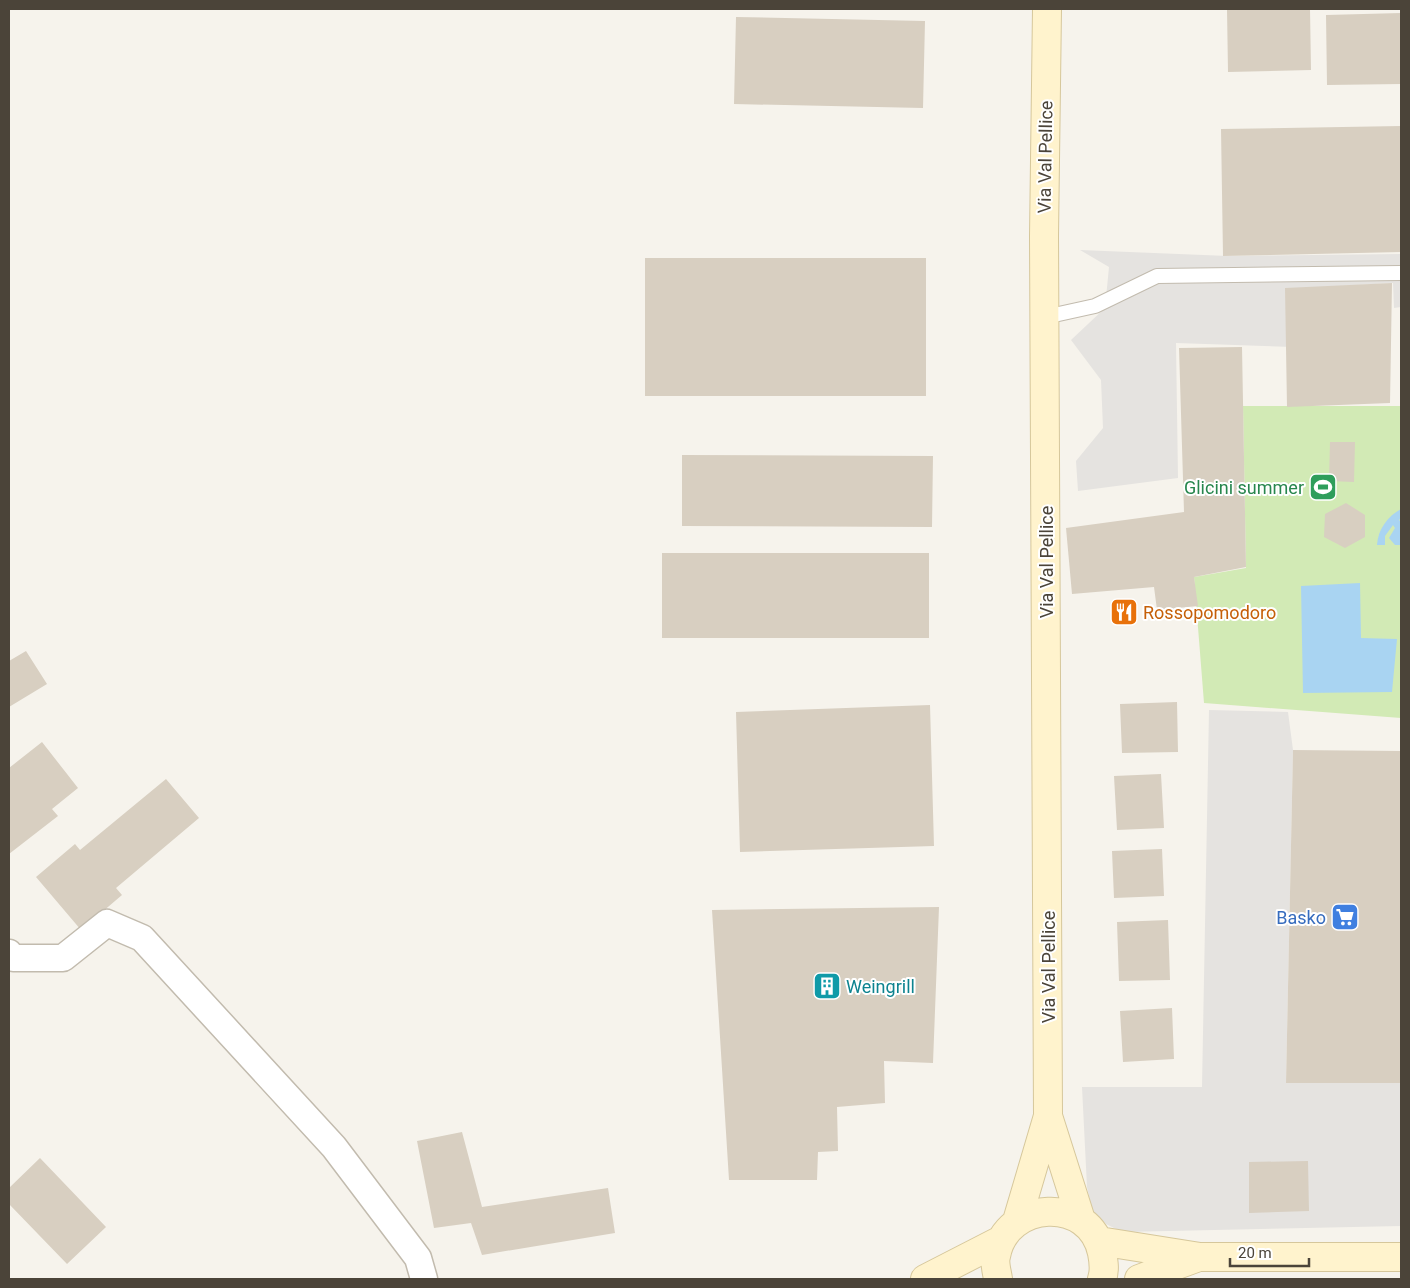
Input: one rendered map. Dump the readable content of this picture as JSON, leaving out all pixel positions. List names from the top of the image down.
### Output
{
  "streets": {
    "street": ["Via Val Pellice"]
  },
  "places": {
    "sports": ["Glicini summer"],
    "restaurant": ["Rossopomodoro"],
    "supermarket": ["Basko"],
    "building": ["Weingrill"]
  },
  "scale_bar": "20 m"
}
